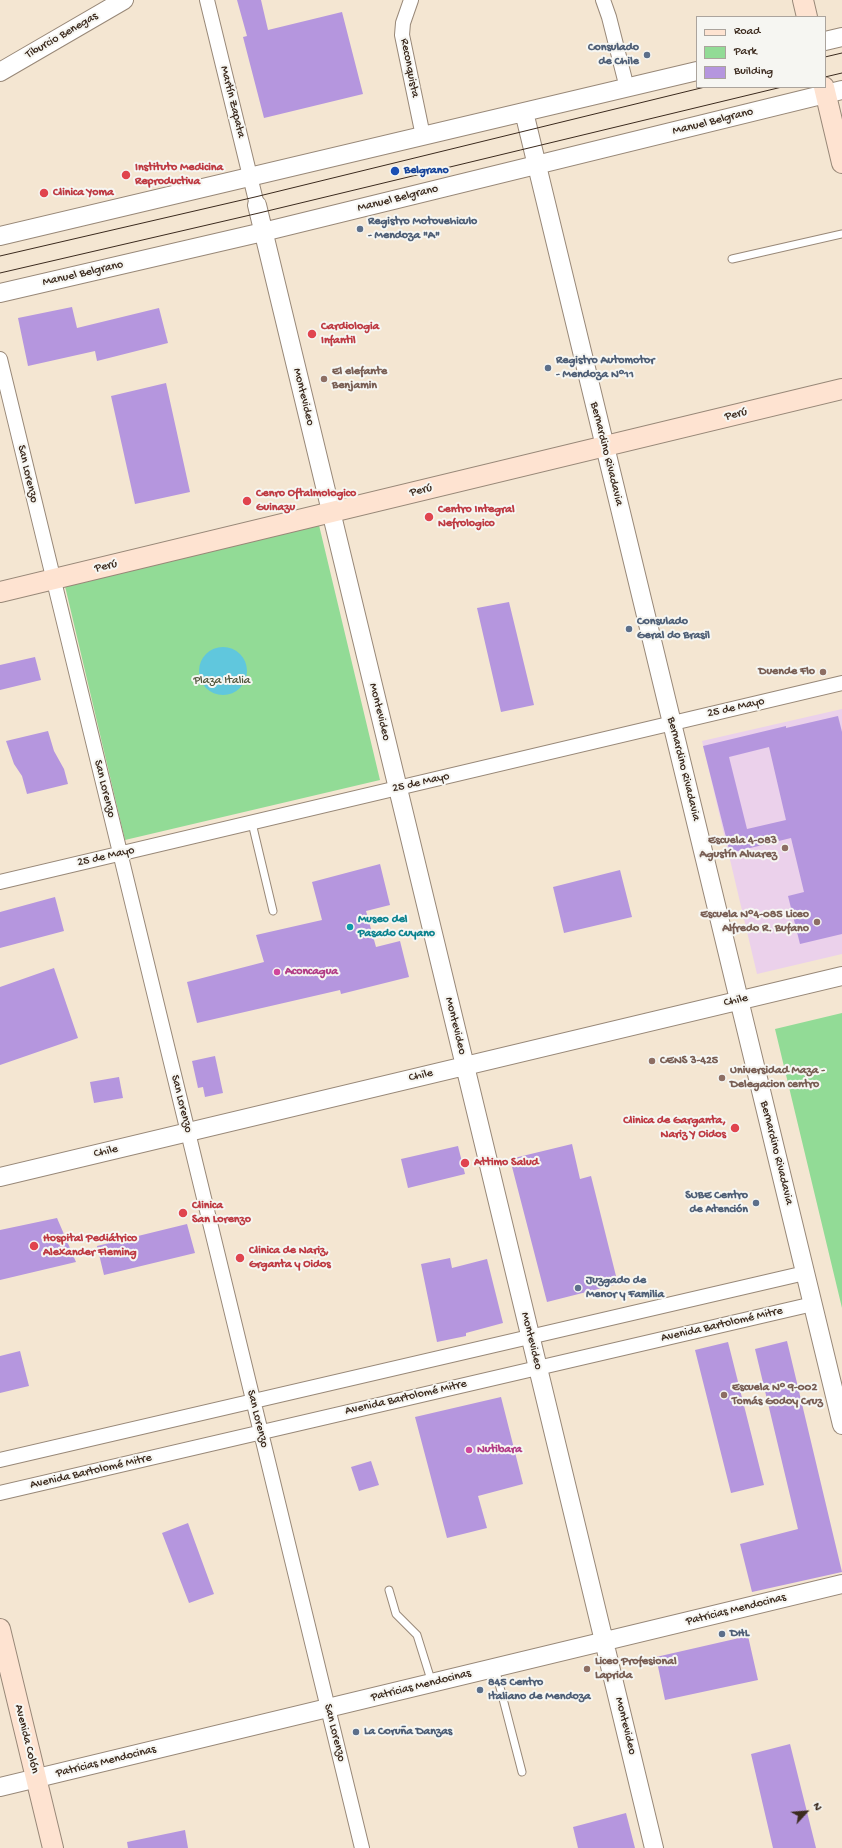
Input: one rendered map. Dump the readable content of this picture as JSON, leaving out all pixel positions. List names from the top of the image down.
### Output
{
  "streets": {
    "main road": ["Perú", "Avenida Colón"],
    "street": [
      "Tiburcio Benegas",
      "Reconquista",
      "Martín Zapata",
      "Manuel Belgrano",
      "Montevideo",
      "Bernardino Rivadavia",
      "San Lorenzo",
      "25 de Mayo",
      "Chile",
      "Avenida Bartolomé Mitre",
      "Patricias Mendocinas"
    ]
  },
  "crossings": [
    ["Martín Zapata", "Montevideo"],
    ["Manuel Belgrano", "Montevideo"],
    ["Manuel Belgrano", "Bernardino Rivadavia"],
    ["Montevideo", "Perú"],
    ["Montevideo", "25 de Mayo"],
    ["Montevideo", "Chile"],
    ["Montevideo", "Avenida Bartolomé Mitre"],
    ["Montevideo", "Patricias Mendocinas"],
    ["Perú", "Bernardino Rivadavia"],
    ["Perú", "San Lorenzo"],
    ["Bernardino Rivadavia", "25 de Mayo"],
    ["Bernardino Rivadavia", "Chile"],
    ["Bernardino Rivadavia", "Avenida Bartolomé Mitre"],
    ["San Lorenzo", "25 de Mayo"],
    ["San Lorenzo", "Chile"],
    ["San Lorenzo", "Avenida Bartolomé Mitre"],
    ["San Lorenzo", "Patricias Mendocinas"],
    ["Patricias Mendocinas", "Avenida Colón"]
  ],
  "parks": ["Plaza Italia"],
  "places": [
    "Consulado de Chile",
    "Belgrano",
    "Instituto Medicina Reproductiva",
    "Clinica Yoma",
    "Registro Motovehiculo - Mendoza \"A\"",
    "Cardiologia Infantil",
    "Registro Automotor - Mendoza N°11",
    "El elefante Benjamin",
    "Cenro Oftalmologico Guinazu",
    "Centro Integral Nefrologico",
    "Consulado Geral do Brasil",
    "Duende Flo",
    "Escuela 4-083 Agustín Alvarez",
    "Escuela N°4-085 Liceo Alfredo R. Bufano",
    "Museo del Pasado Cuyano",
    "Aconcagua",
    "CENS 3-425",
    "Universidad Maza - Delegacion centro",
    "Clinica de Garganta, Nariz Y Oidos",
    "Attimo Salud",
    "SUBE Centro de Atención",
    "Clinica San Lorenzo",
    "Hospital Pediátrico Alexander Fleming",
    "Clinica de Nariz, Grganta y Oidos",
    "Juzgado de Menor y Familia",
    "Escuela N° 9-002 Tomás Godoy Cruz",
    "Nutibara",
    "DHL",
    "Liceo Profesional Laprida",
    "845 Centro Italiano de Mendoza",
    "La Coruña Danzas"
  ],
  "legend": ["Road", "Park", "Building"],
  "north": "top right"
}
